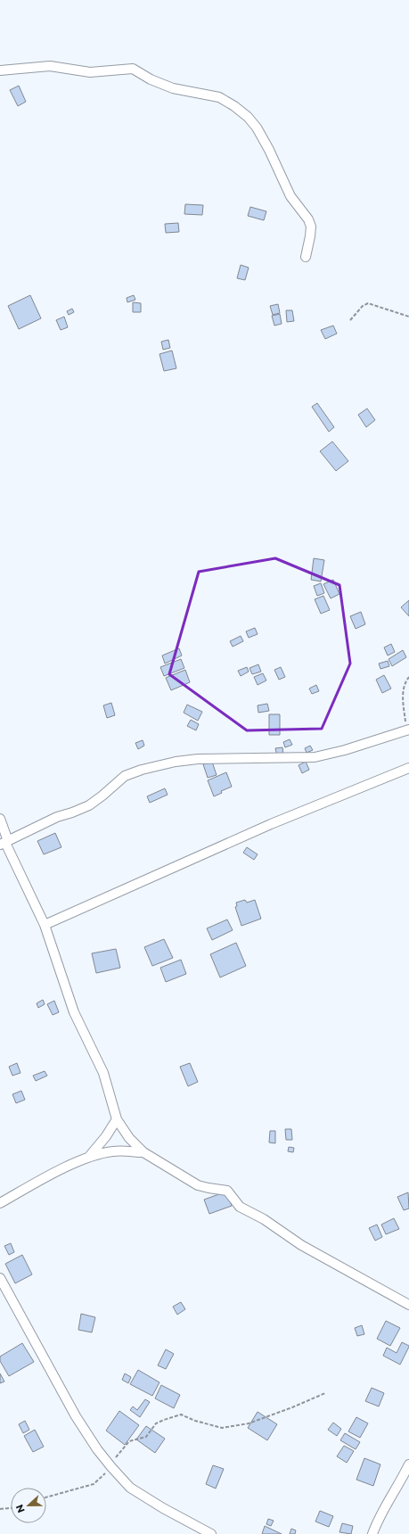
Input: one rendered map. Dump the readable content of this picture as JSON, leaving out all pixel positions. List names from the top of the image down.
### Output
{
  "north": "left"
}
